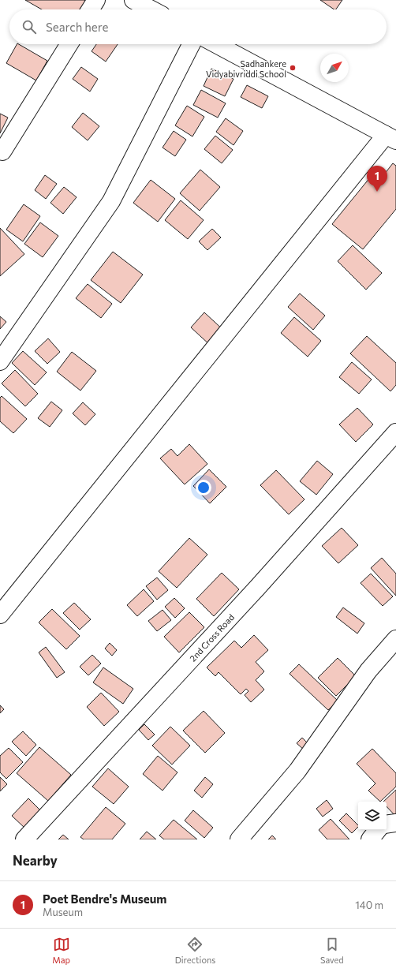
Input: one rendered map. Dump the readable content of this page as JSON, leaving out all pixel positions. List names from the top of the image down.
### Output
{
  "streets": {
    "street": ["2nd Cross Road"]
  },
  "places": ["Sadhankere Vidyabivriddi School"],
  "north": "top right",
  "page": {
    "search": "Search here",
    "pins": "1",
    "heading": "Nearby",
    "list": [
      {
        "mark": "1",
        "name": "Poet Bendre's Museum",
        "note": "Museum",
        "value": "140 m"
      }
    ],
    "nav": ["Map", "Directions", "Saved"]
  }
}
